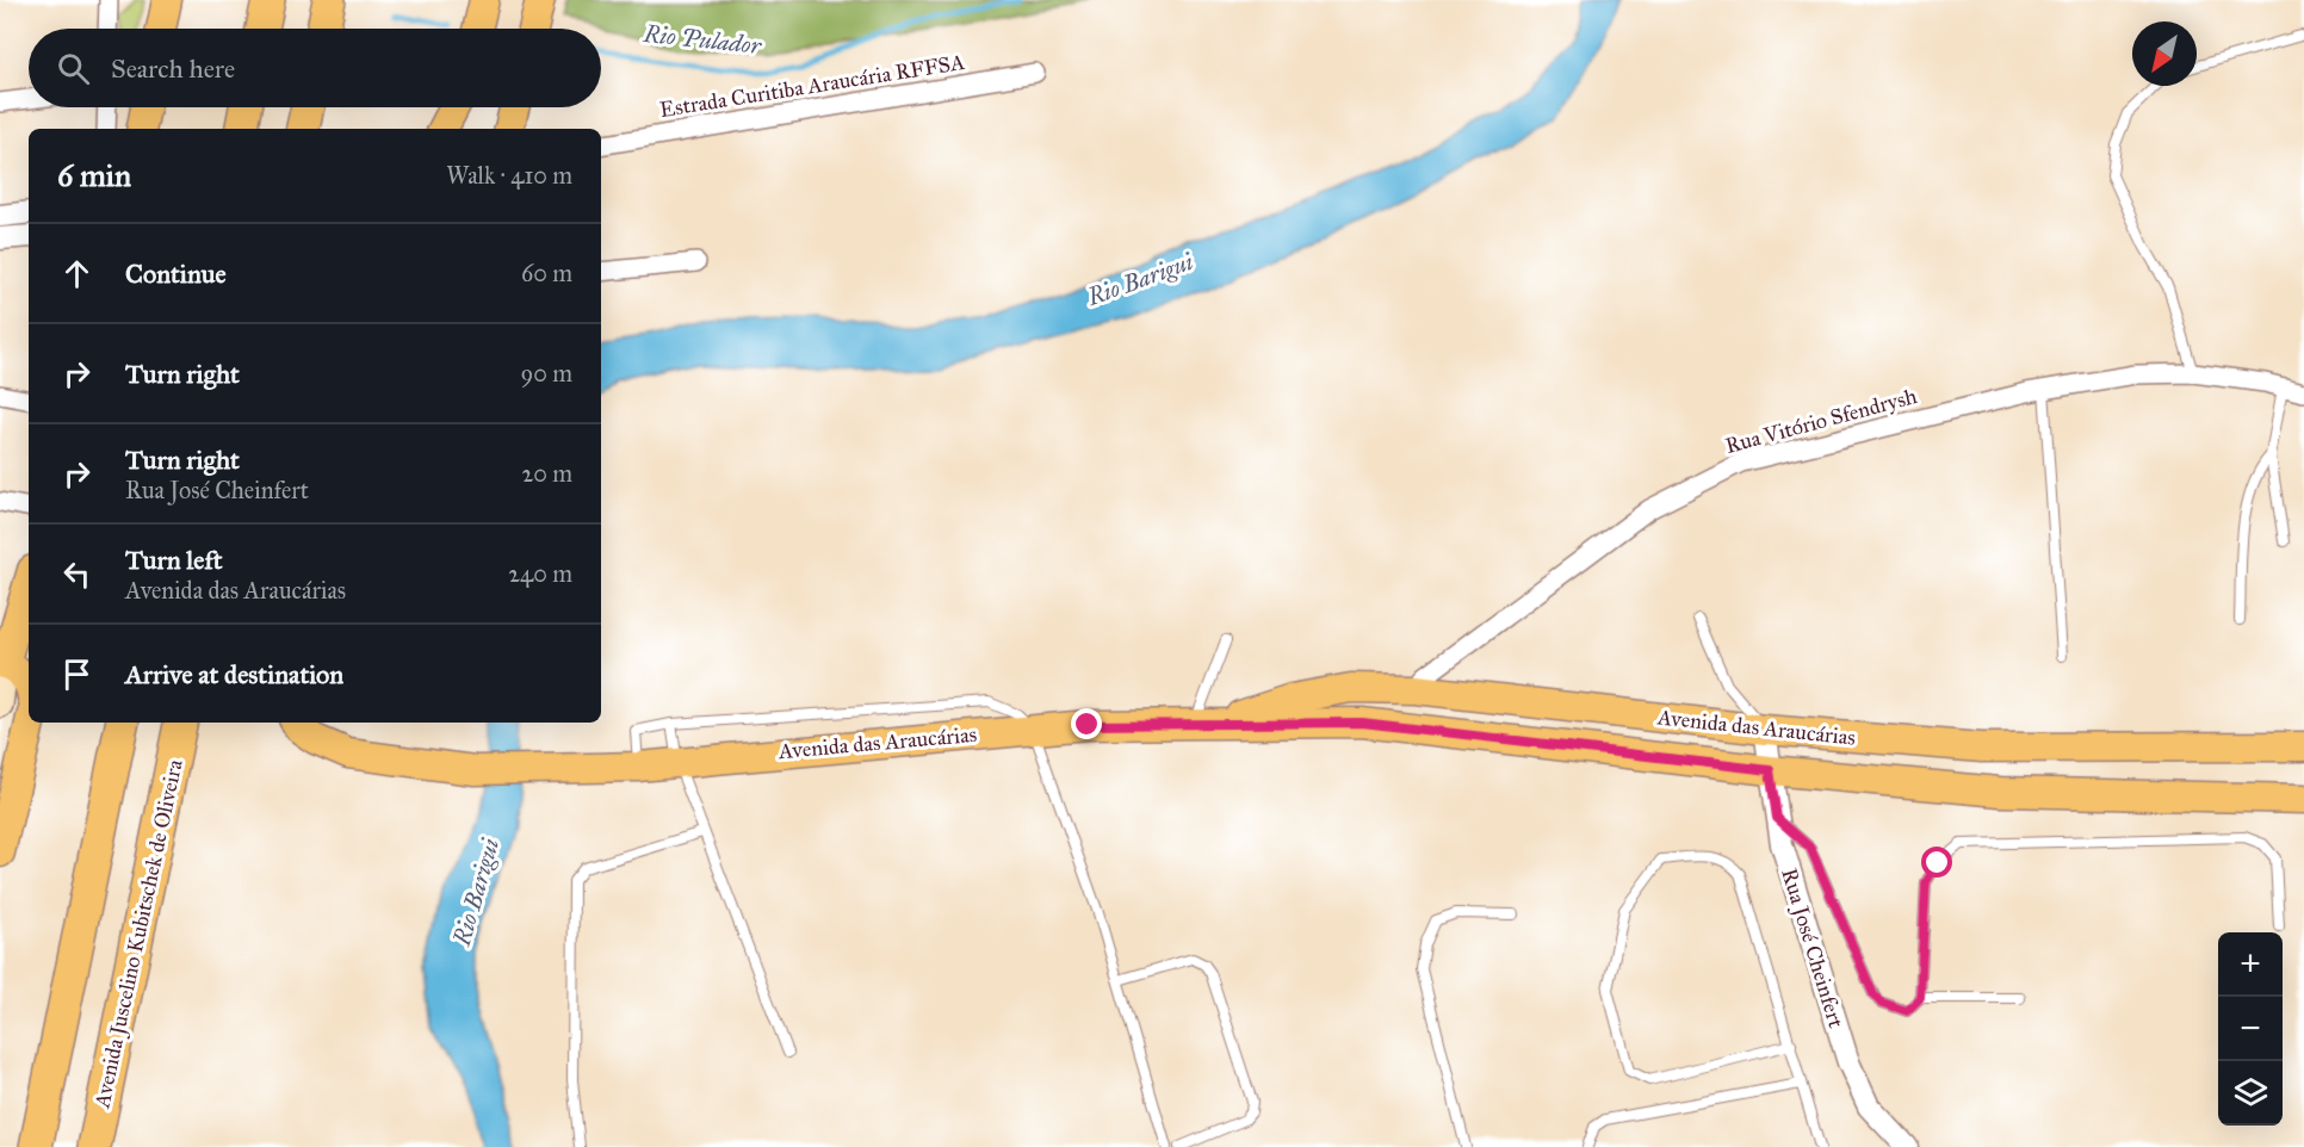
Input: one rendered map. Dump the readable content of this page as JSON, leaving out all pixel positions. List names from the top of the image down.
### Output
{
  "streets": {
    "highway": ["Avenida Juscelino Kubitschek de Oliveira"],
    "main road": ["Avenida das Araucárias"],
    "street": ["Estrada Curitiba Araucária RFFSA", "Rua Vitório Sfendrysh", "Rua José Cheinfert"]
  },
  "crossings": [
    ["Rua Vitório Sfendrysh", "Avenida das Araucárias"],
    ["Avenida das Araucárias", "Rua José Cheinfert"]
  ],
  "water": ["Rio Pulador", "Rio Barigui"],
  "north": "bottom left",
  "page": {
    "search": "Search here",
    "heading": ["6 min", "Walk · 410 m"],
    "list": [
      ["Continue", "60 m"],
      ["Turn right", "90 m"],
      ["Turn right", "Rua José Cheinfert", "20 m"],
      ["Turn left", "Avenida das Araucárias", "240 m"],
      "Arrive at destination"
    ],
    "map_buttons": ["+", "−"]
  }
}
